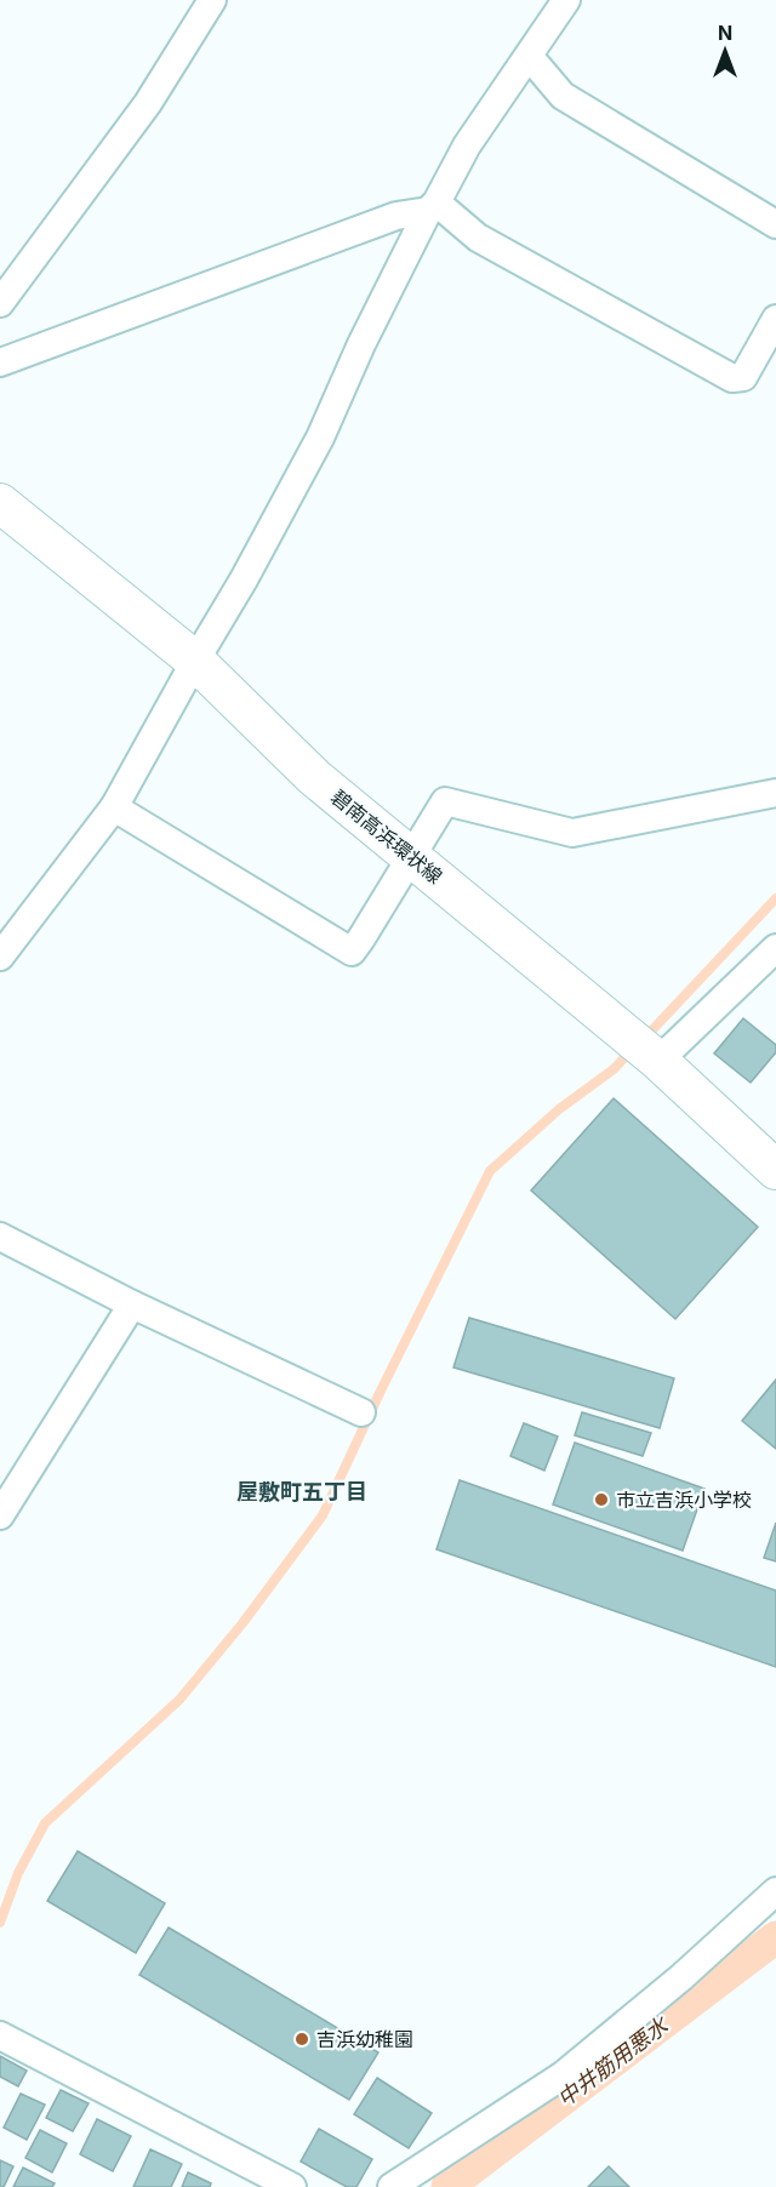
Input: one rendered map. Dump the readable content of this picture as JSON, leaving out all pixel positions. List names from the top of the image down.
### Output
{
  "streets": {
    "main road": ["碧南高浜環状線"]
  },
  "districts": ["屋敷町五丁目"],
  "water": ["中井筋用悪水"],
  "places": ["市立吉浜小学校", "吉浜幼稚園"],
  "north": "top"
}
